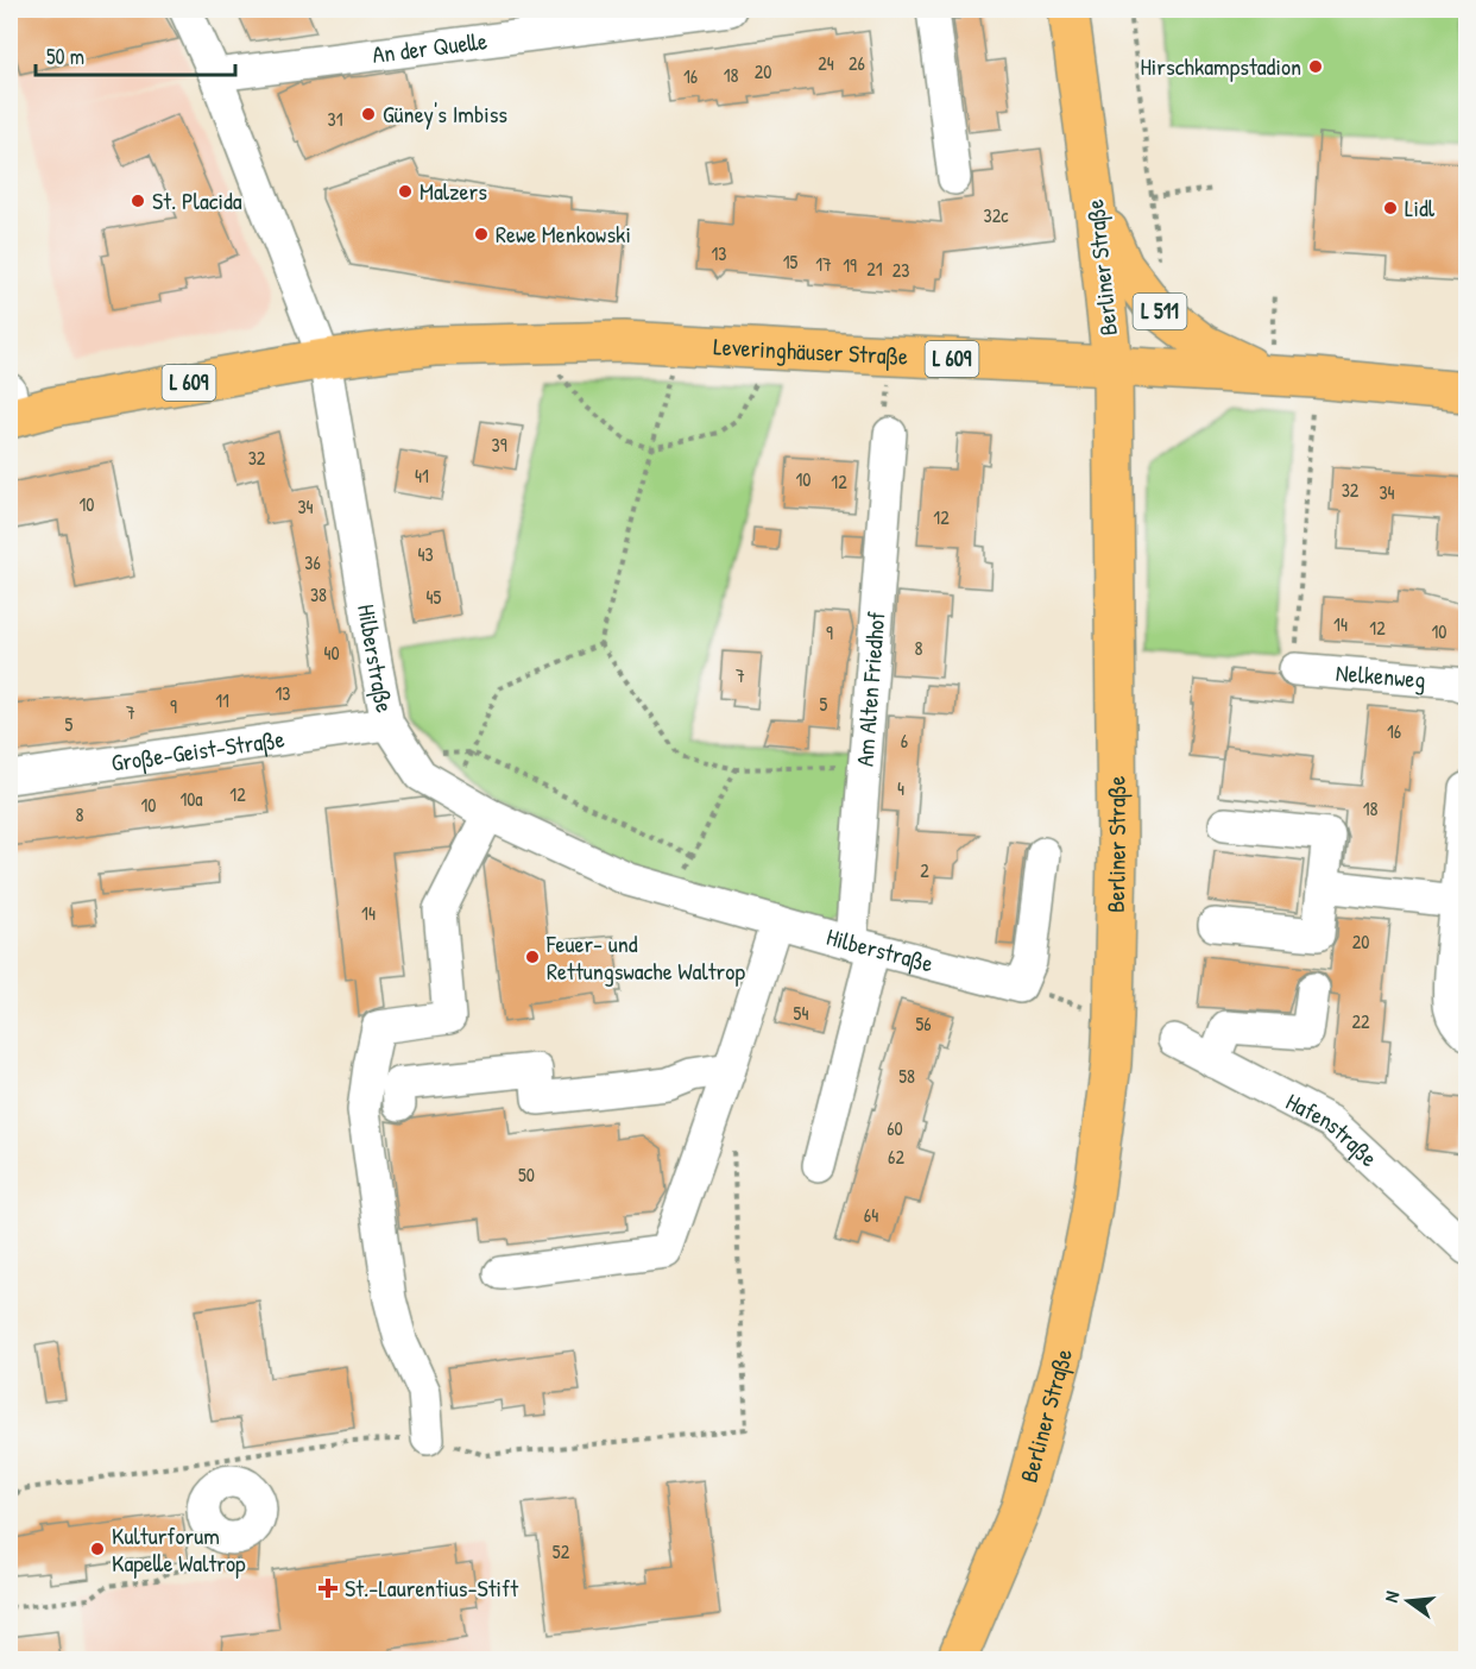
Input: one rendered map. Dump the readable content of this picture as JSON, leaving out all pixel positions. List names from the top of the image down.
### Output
{
  "streets": {
    "main road": [
      "Berliner Straße",
      "L 511",
      "Leveringhäuser Straße",
      "L 609"
    ],
    "street": [
      "An der Quelle",
      "Hilberstraße",
      "Nelkenweg",
      "Am Alten Friedhof",
      "Große-Geist-Straße",
      "Hafenstraße"
    ]
  },
  "crossings": [
    ["An der Quelle", "Hilberstraße"],
    ["Berliner Straße", "L 511"],
    ["Berliner Straße", "Leveringhäuser Straße"],
    ["L 511", "Leveringhäuser Straße"],
    ["Leveringhäuser Straße", "L 609"],
    ["Leveringhäuser Straße", "Hilberstraße"],
    ["L 609", "Hilberstraße"],
    ["Hilberstraße", "Am Alten Friedhof"],
    ["Hilberstraße", "Große-Geist-Straße"]
  ],
  "places": {
    "other": [
      "Hirschkampstadion",
      "Güney's Imbiss",
      "Malzers",
      "St. Placida",
      "Lidl",
      "Rewe Menkowski",
      "Feuer- und Rettungswache Waltrop",
      "Kulturforum Kapelle Waltrop"
    ],
    "health": ["St.-Laurentius-Stift"]
  },
  "house_numbers": [
    "24",
    "26",
    "20",
    "18",
    "16",
    "31",
    "32c",
    "13",
    "15",
    "17",
    "19",
    "21",
    "23",
    "39",
    "32",
    "41",
    "10",
    "12",
    "32",
    "34",
    "10",
    "34",
    "12",
    "43",
    "36",
    "38",
    "45",
    "14",
    "12",
    "10",
    "9",
    "8",
    "40",
    "7",
    "13",
    "11",
    "5",
    "9",
    "7",
    "5",
    "16",
    "6",
    "4",
    "12",
    "10a",
    "10",
    "18",
    "8",
    "2",
    "14",
    "20",
    "54",
    "22",
    "56",
    "58",
    "60",
    "62",
    "50",
    "64",
    "52"
  ],
  "scale_bar": "50 m",
  "north": "left"
}
